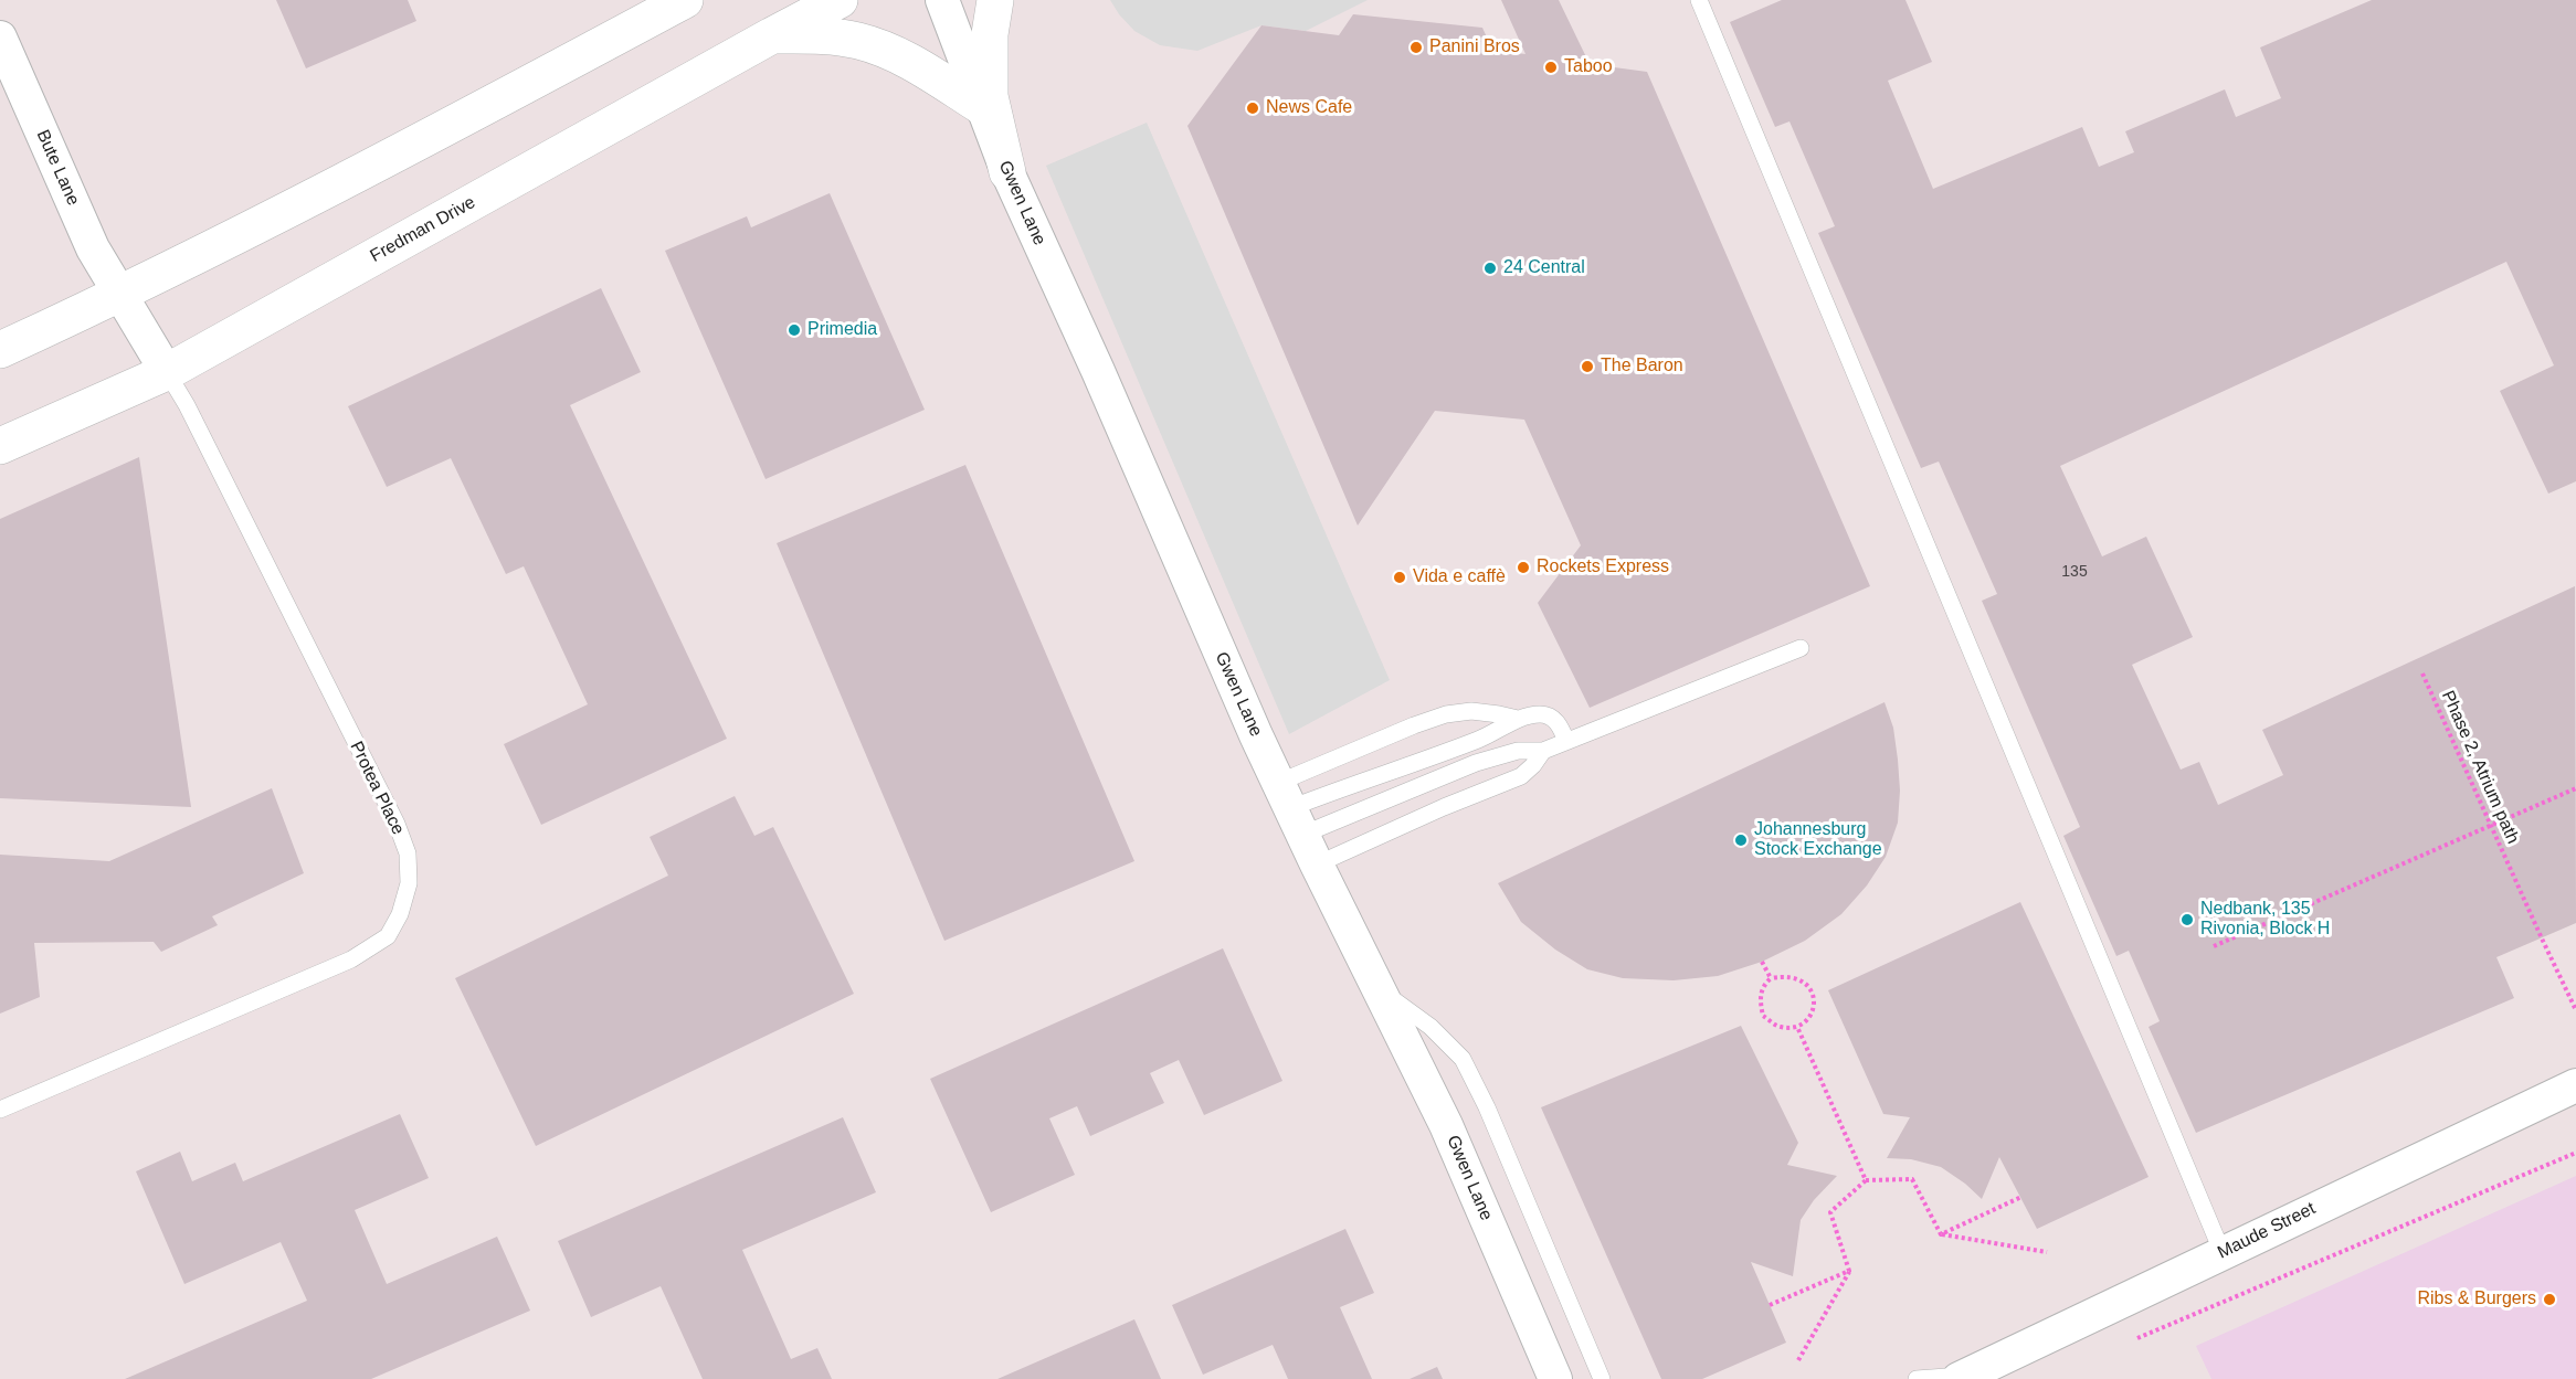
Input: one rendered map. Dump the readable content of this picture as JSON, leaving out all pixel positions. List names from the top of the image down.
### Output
{
  "streets": {
    "street": [
      "Bute Lane",
      "Gwen Lane",
      "Fredman Drive",
      "Maude Street"
    ],
    "lane": ["Protea Place"],
    "path": ["Phase 2, Atrium path"]
  },
  "crossings": [
    ["Bute Lane", "Fredman Drive"],
    ["Bute Lane", "Protea Place"],
    ["Fredman Drive", "Protea Place"]
  ],
  "places": [
    "Panini Bros",
    "Taboo",
    "News Cafe",
    "24 Central",
    "Primedia",
    "The Baron",
    "Rockets Express",
    "Vida e caffè",
    "Johannesburg Stock Exchange",
    "Nedbank, 135 Rivonia, Block H",
    "Ribs & Burgers"
  ],
  "house_numbers": ["135"]
}
